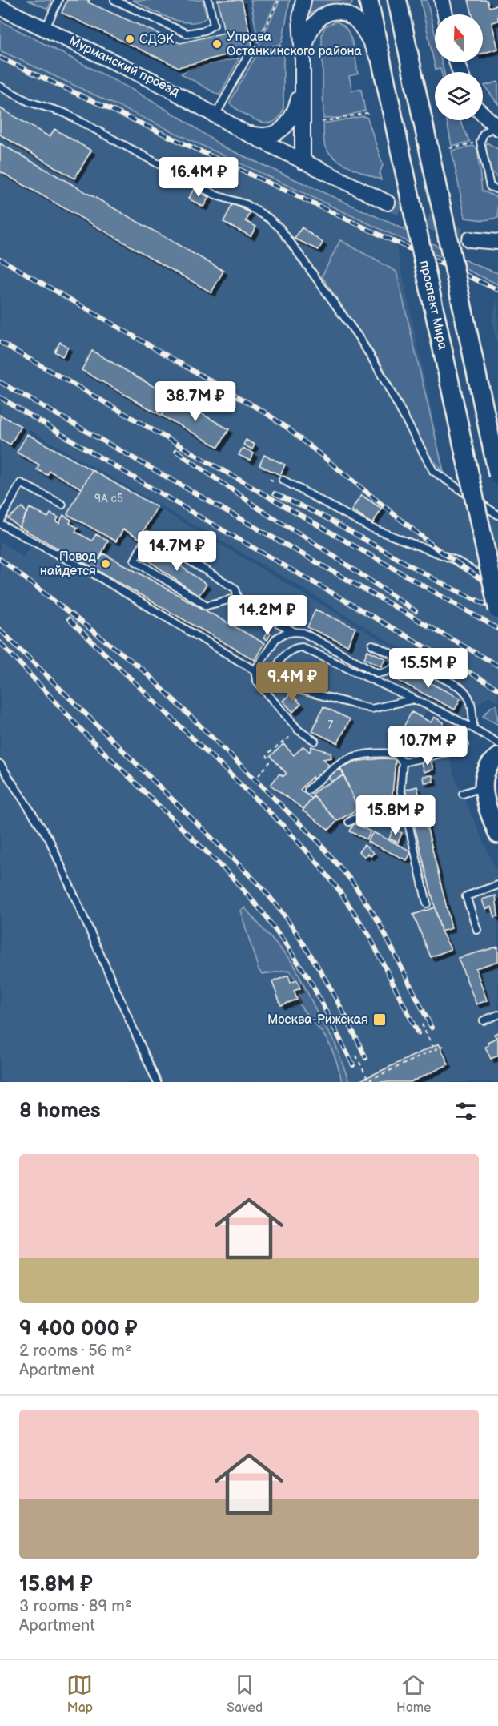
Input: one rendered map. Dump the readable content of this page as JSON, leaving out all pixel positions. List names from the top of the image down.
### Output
{
  "streets": {
    "main road": ["проспект Мира"],
    "street": ["Мурманский проезд"]
  },
  "places": {
    "other": ["СДЭК", "Управа Останкинского района", "Повод найдется"],
    "transit": ["Москва-Рижская"]
  },
  "house_numbers": ["9A c5", "7"],
  "north": "top",
  "page": {
    "price": [
      "16.4M ₽",
      "38.7M ₽",
      "14.7M ₽",
      "14.2M ₽",
      "15.5M ₽",
      "9.4M ₽",
      "10.7M ₽",
      "15.8M ₽"
    ],
    "heading": "8 homes",
    "list": [
      {
        "name": "9 400 000 ₽",
        "note": "2 rooms · 56 m² · Apartment"
      },
      {
        "name": "15.8M ₽",
        "note": "3 rooms · 89 m² · Apartment"
      }
    ],
    "tabs": ["Map", "Saved", "Home"]
  }
}
